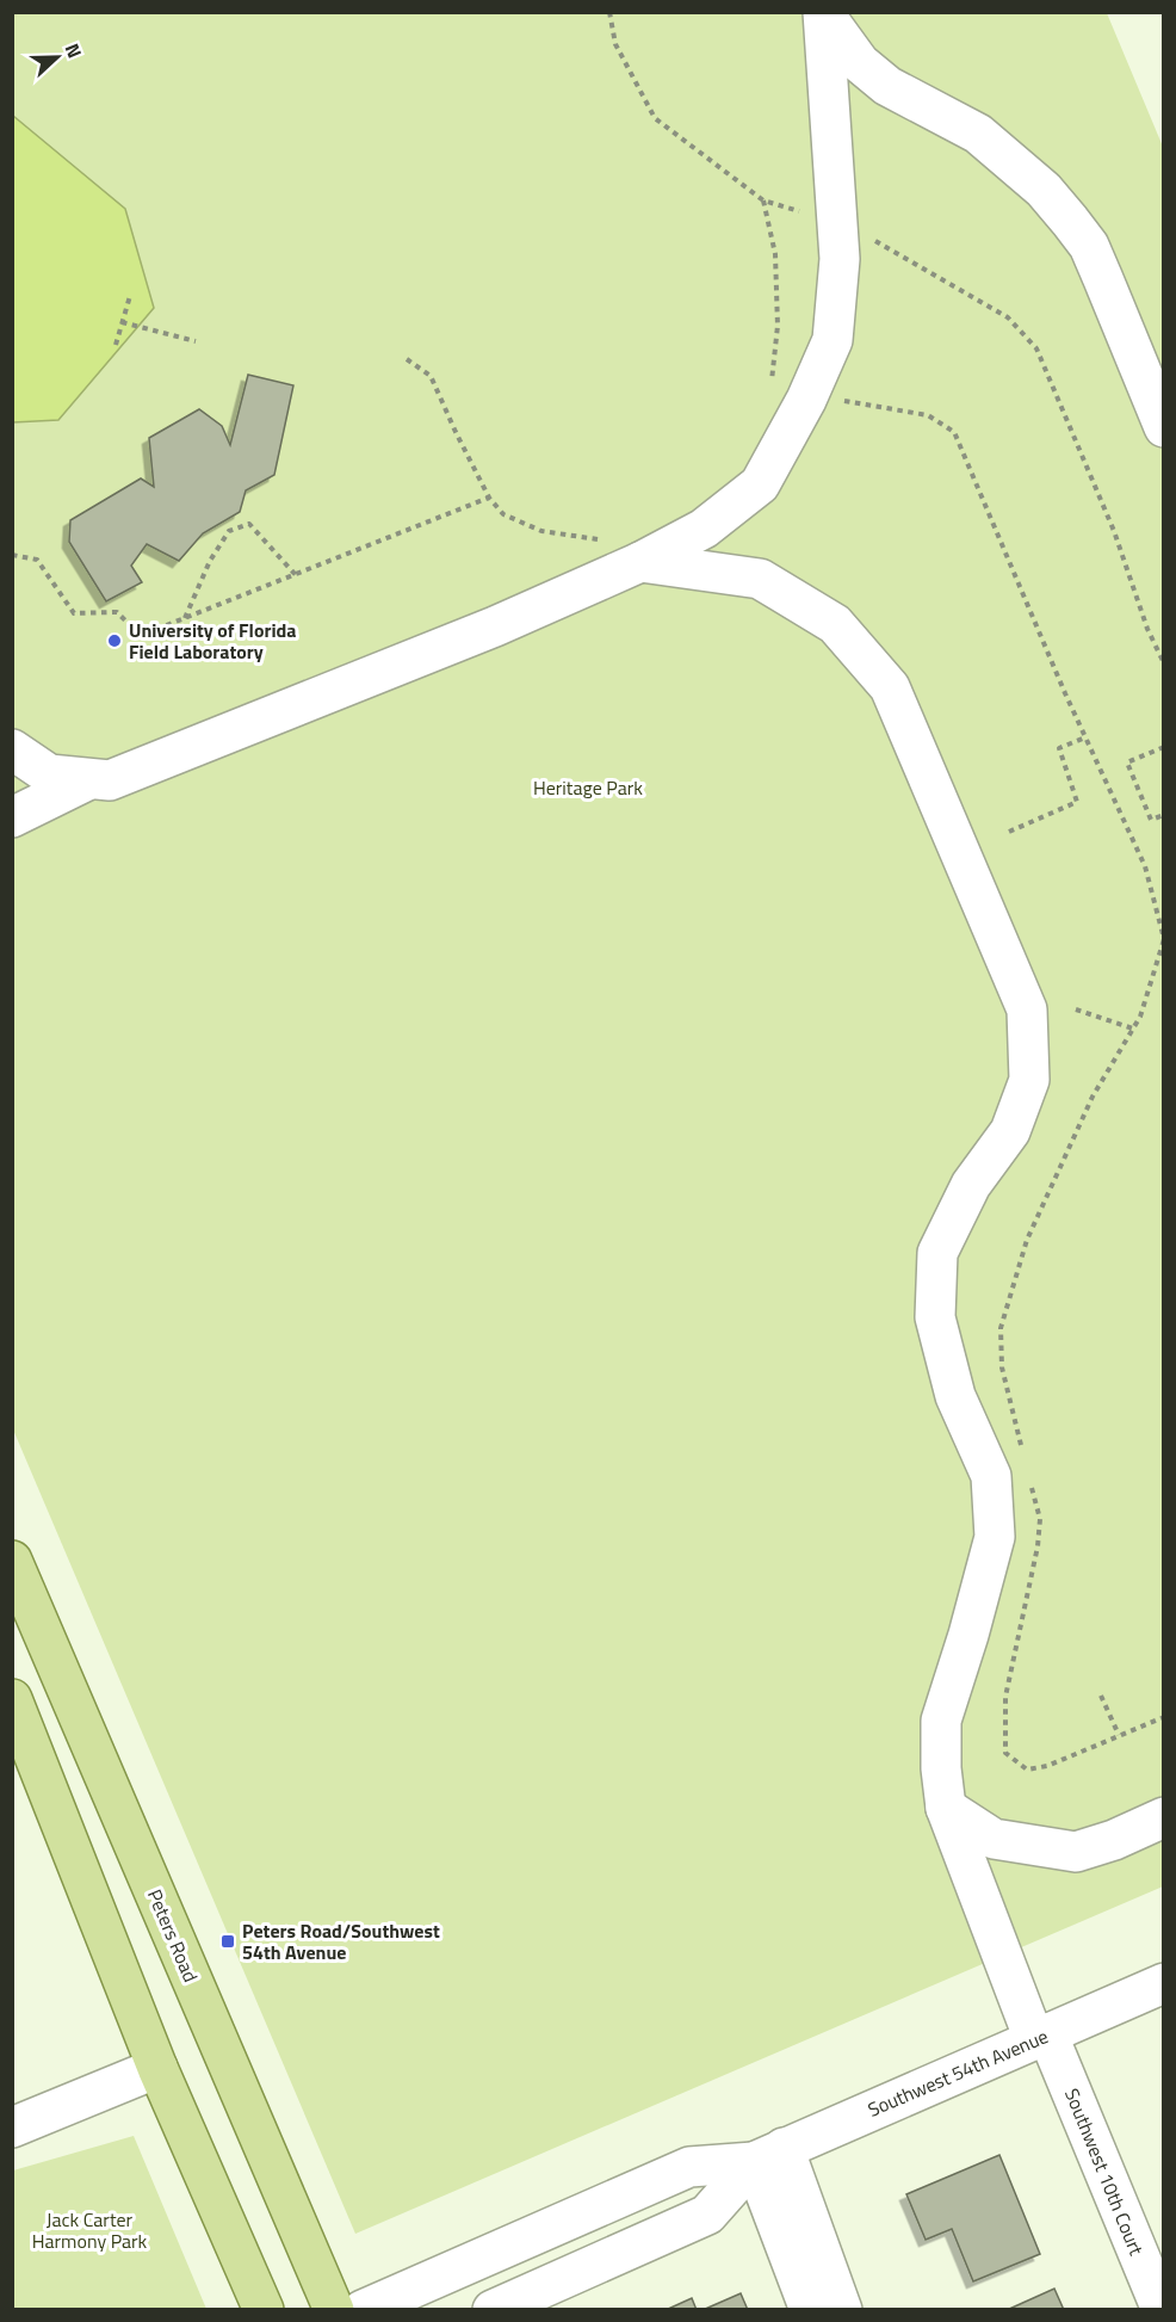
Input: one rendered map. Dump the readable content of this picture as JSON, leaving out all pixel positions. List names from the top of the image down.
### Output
{
  "streets": {
    "main road": ["Peters Road"],
    "street": ["Southwest 54th Avenue", "Southwest 10th Court"]
  },
  "crossings": [
    ["Southwest 54th Avenue", "Southwest 10th Court"]
  ],
  "parks": ["Heritage Park", "Jack Carter Harmony Park"],
  "places": {
    "other": ["University of Florida Field Laboratory"],
    "transit": ["Peters Road/Southwest 54th Avenue"]
  },
  "north": "right"
}
